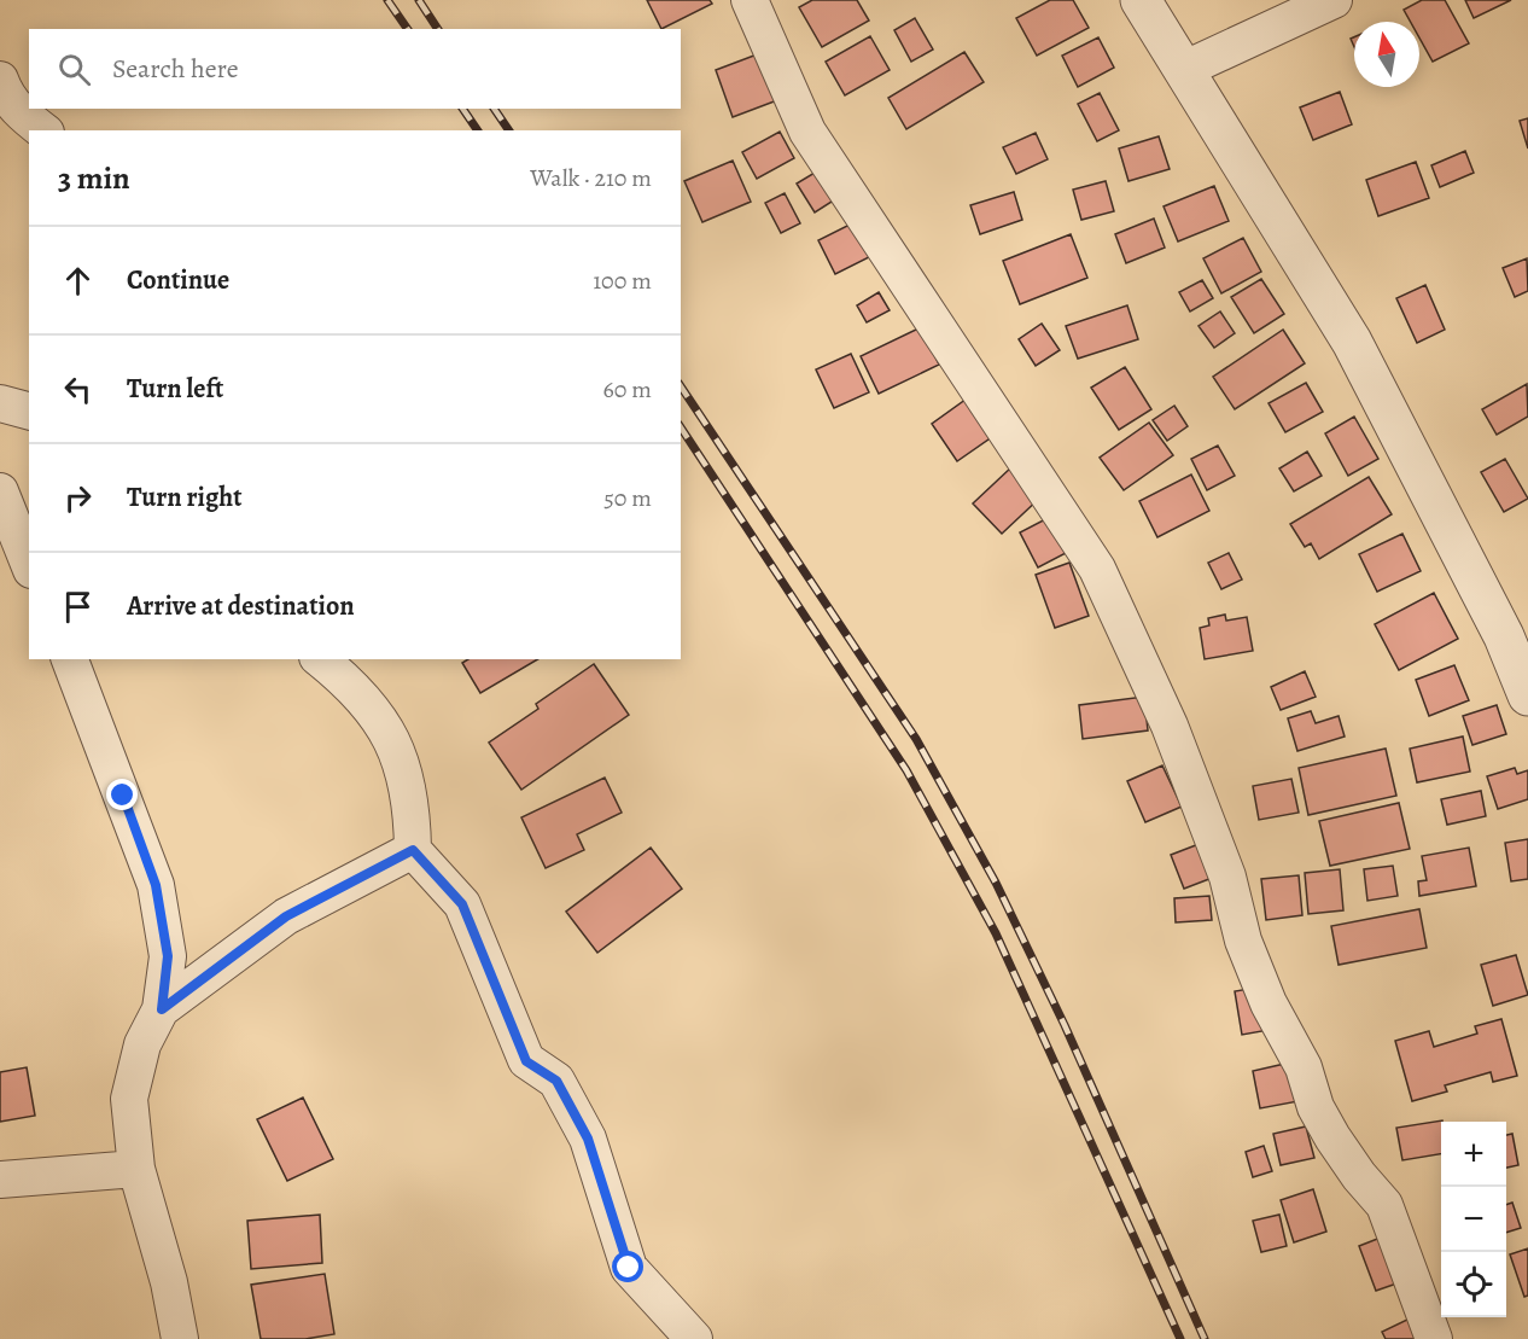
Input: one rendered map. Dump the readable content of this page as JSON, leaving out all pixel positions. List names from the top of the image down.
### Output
{
  "north": "top",
  "page": {
    "search": "Search here",
    "heading": ["3 min", "Walk · 210 m"],
    "list": [
      ["Continue", "100 m"],
      ["Turn left", "60 m"],
      ["Turn right", "50 m"],
      "Arrive at destination"
    ],
    "map_buttons": ["+", "−"]
  }
}
